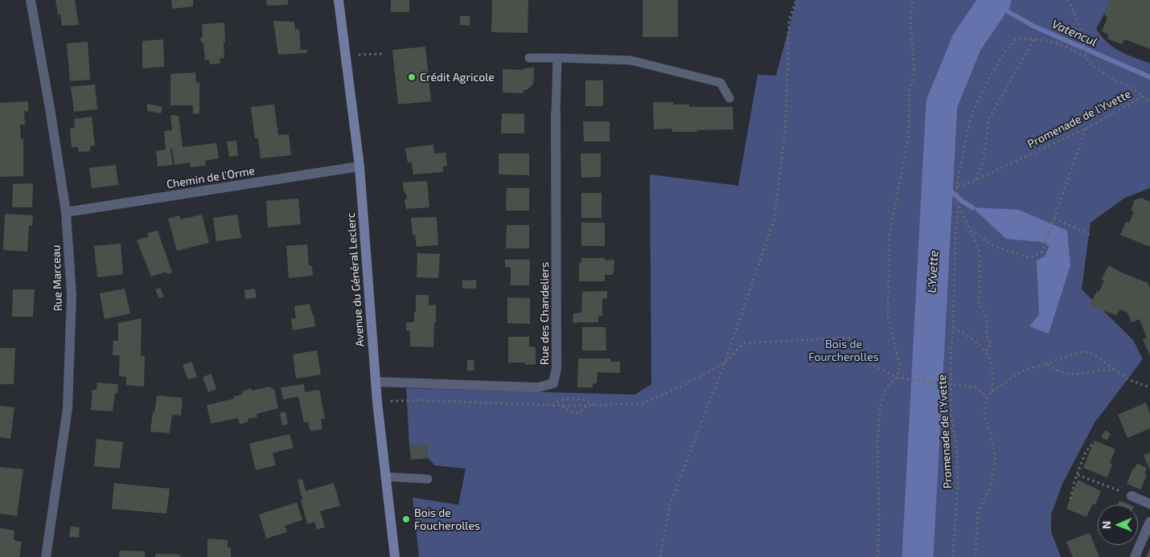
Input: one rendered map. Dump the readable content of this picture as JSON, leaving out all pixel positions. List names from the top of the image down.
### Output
{
  "streets": {
    "main road": ["Avenue du Général Leclerc"],
    "street": ["Chemin de l'Orme", "Rue Marceau", "Rue des Chandeliers"],
    "path": ["Promenade de l'Yvette"]
  },
  "crossings": [
    ["Chemin de l'Orme", "Rue Marceau"],
    ["Chemin de l'Orme", "Avenue du Général Leclerc"],
    ["Avenue du Général Leclerc", "Rue des Chandeliers"]
  ],
  "water": ["Vatencul", "L'Yvette"],
  "parks": ["Bois de Fourcherolles"],
  "places": ["Crédit Agricole", "Bois de Foucherolles"],
  "north": "left"
}
